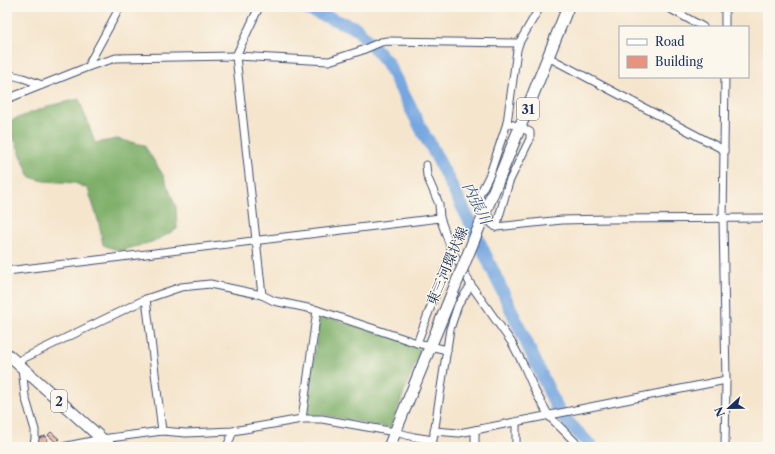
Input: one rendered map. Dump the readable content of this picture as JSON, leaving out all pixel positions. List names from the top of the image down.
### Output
{
  "streets": {
    "main road": ["31", "東三河環状線", "2"]
  },
  "water": ["内張川"],
  "legend": ["Road", "Building"],
  "north": "left"
}
